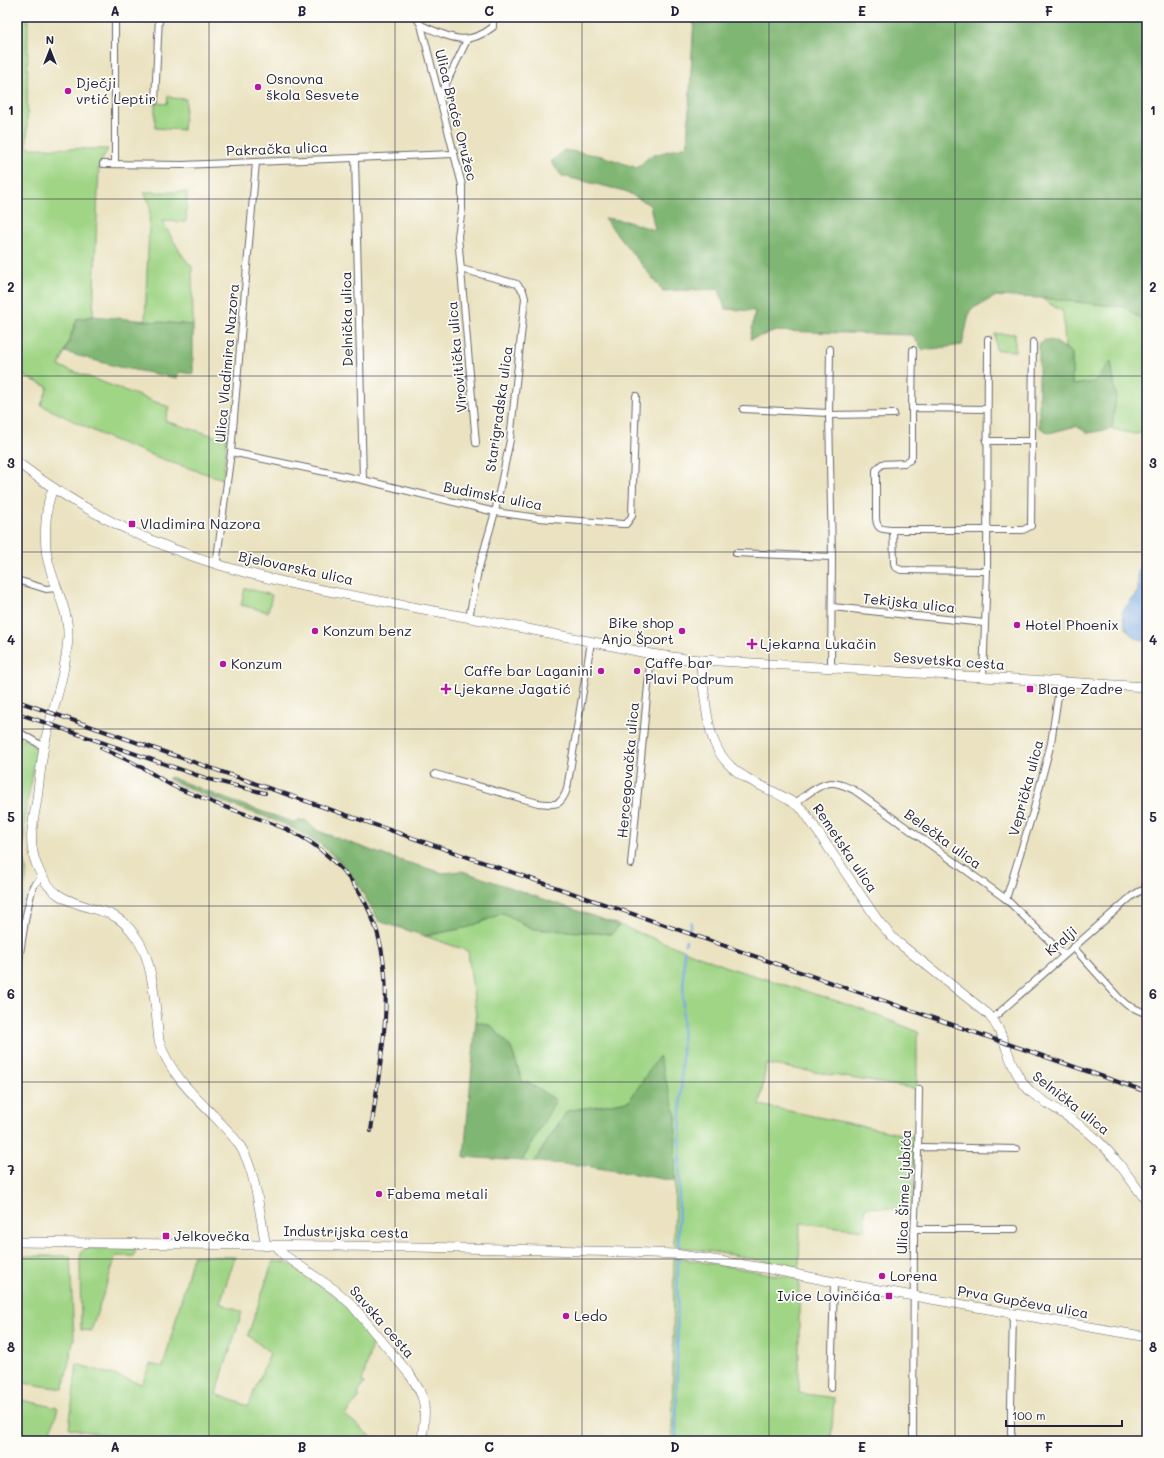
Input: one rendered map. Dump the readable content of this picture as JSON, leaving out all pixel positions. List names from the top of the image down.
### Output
{
  "streets": {
    "street": [
      "Ulica Braće Oružec",
      "Pakračka ulica",
      "Delnička ulica",
      "Virovitička ulica",
      "Ulica Vladimira Nazora",
      "Starigradska ulica",
      "Budimska ulica",
      "Bjelovarska ulica",
      "Tekijska ulica",
      "Sesvetska cesta",
      "Hercegovačka ulica",
      "Veprička ulica",
      "Belečka ulica",
      "Remetska ulica",
      "Kralji",
      "Selnička ulica",
      "Ulica Šime Ljubića",
      "Industrijska cesta",
      "Prva Gupčeva ulica",
      "Savska cesta"
    ]
  },
  "crossings": [
    ["Ulica Braće Oružec", "Pakračka ulica"],
    ["Ulica Braće Oružec", "Virovitička ulica"],
    ["Ulica Braće Oružec", "Starigradska ulica"],
    ["Pakračka ulica", "Delnička ulica"],
    ["Pakračka ulica", "Ulica Vladimira Nazora"],
    ["Delnička ulica", "Budimska ulica"],
    ["Virovitička ulica", "Starigradska ulica"],
    ["Ulica Vladimira Nazora", "Budimska ulica"],
    ["Ulica Vladimira Nazora", "Bjelovarska ulica"],
    ["Starigradska ulica", "Budimska ulica"],
    ["Starigradska ulica", "Bjelovarska ulica"],
    ["Bjelovarska ulica", "Sesvetska cesta"],
    ["Bjelovarska ulica", "Hercegovačka ulica"],
    ["Bjelovarska ulica", "Remetska ulica"],
    ["Sesvetska cesta", "Veprička ulica"],
    ["Sesvetska cesta", "Remetska ulica"],
    ["Veprička ulica", "Belečka ulica"],
    ["Belečka ulica", "Remetska ulica"],
    ["Belečka ulica", "Kralji"],
    ["Remetska ulica", "Kralji"],
    ["Remetska ulica", "Selnička ulica"],
    ["Kralji", "Selnička ulica"],
    ["Ulica Šime Ljubića", "Prva Gupčeva ulica"],
    ["Industrijska cesta", "Prva Gupčeva ulica"],
    ["Industrijska cesta", "Savska cesta"]
  ],
  "places": {
    "other": [
      "Osnovna škola Sesvete",
      "Dječji vrtić Leptir",
      "Hotel Phoenix",
      "Konzum benz",
      "Bike shop Anjo Šport",
      "Konzum",
      "Caffe bar Laganini",
      "Caffe bar Plavi Podrum",
      "Fabema metali",
      "Lorena",
      "Ledo"
    ],
    "transit": [
      "Vladimira Nazora",
      "Blage Zadre",
      "Jelkovečka",
      "Ivice Lovinčića"
    ],
    "health": ["Ljekarna Lukačin", "Ljekarne Jagatić"]
  },
  "scale_bar": "100 m",
  "north": "top",
  "grid": {
    "columns": [
      "A",
      "B",
      "C",
      "D",
      "E",
      "F"
    ],
    "rows": [
      "1",
      "2",
      "3",
      "4",
      "5",
      "6",
      "7",
      "8"
    ]
  }
}
